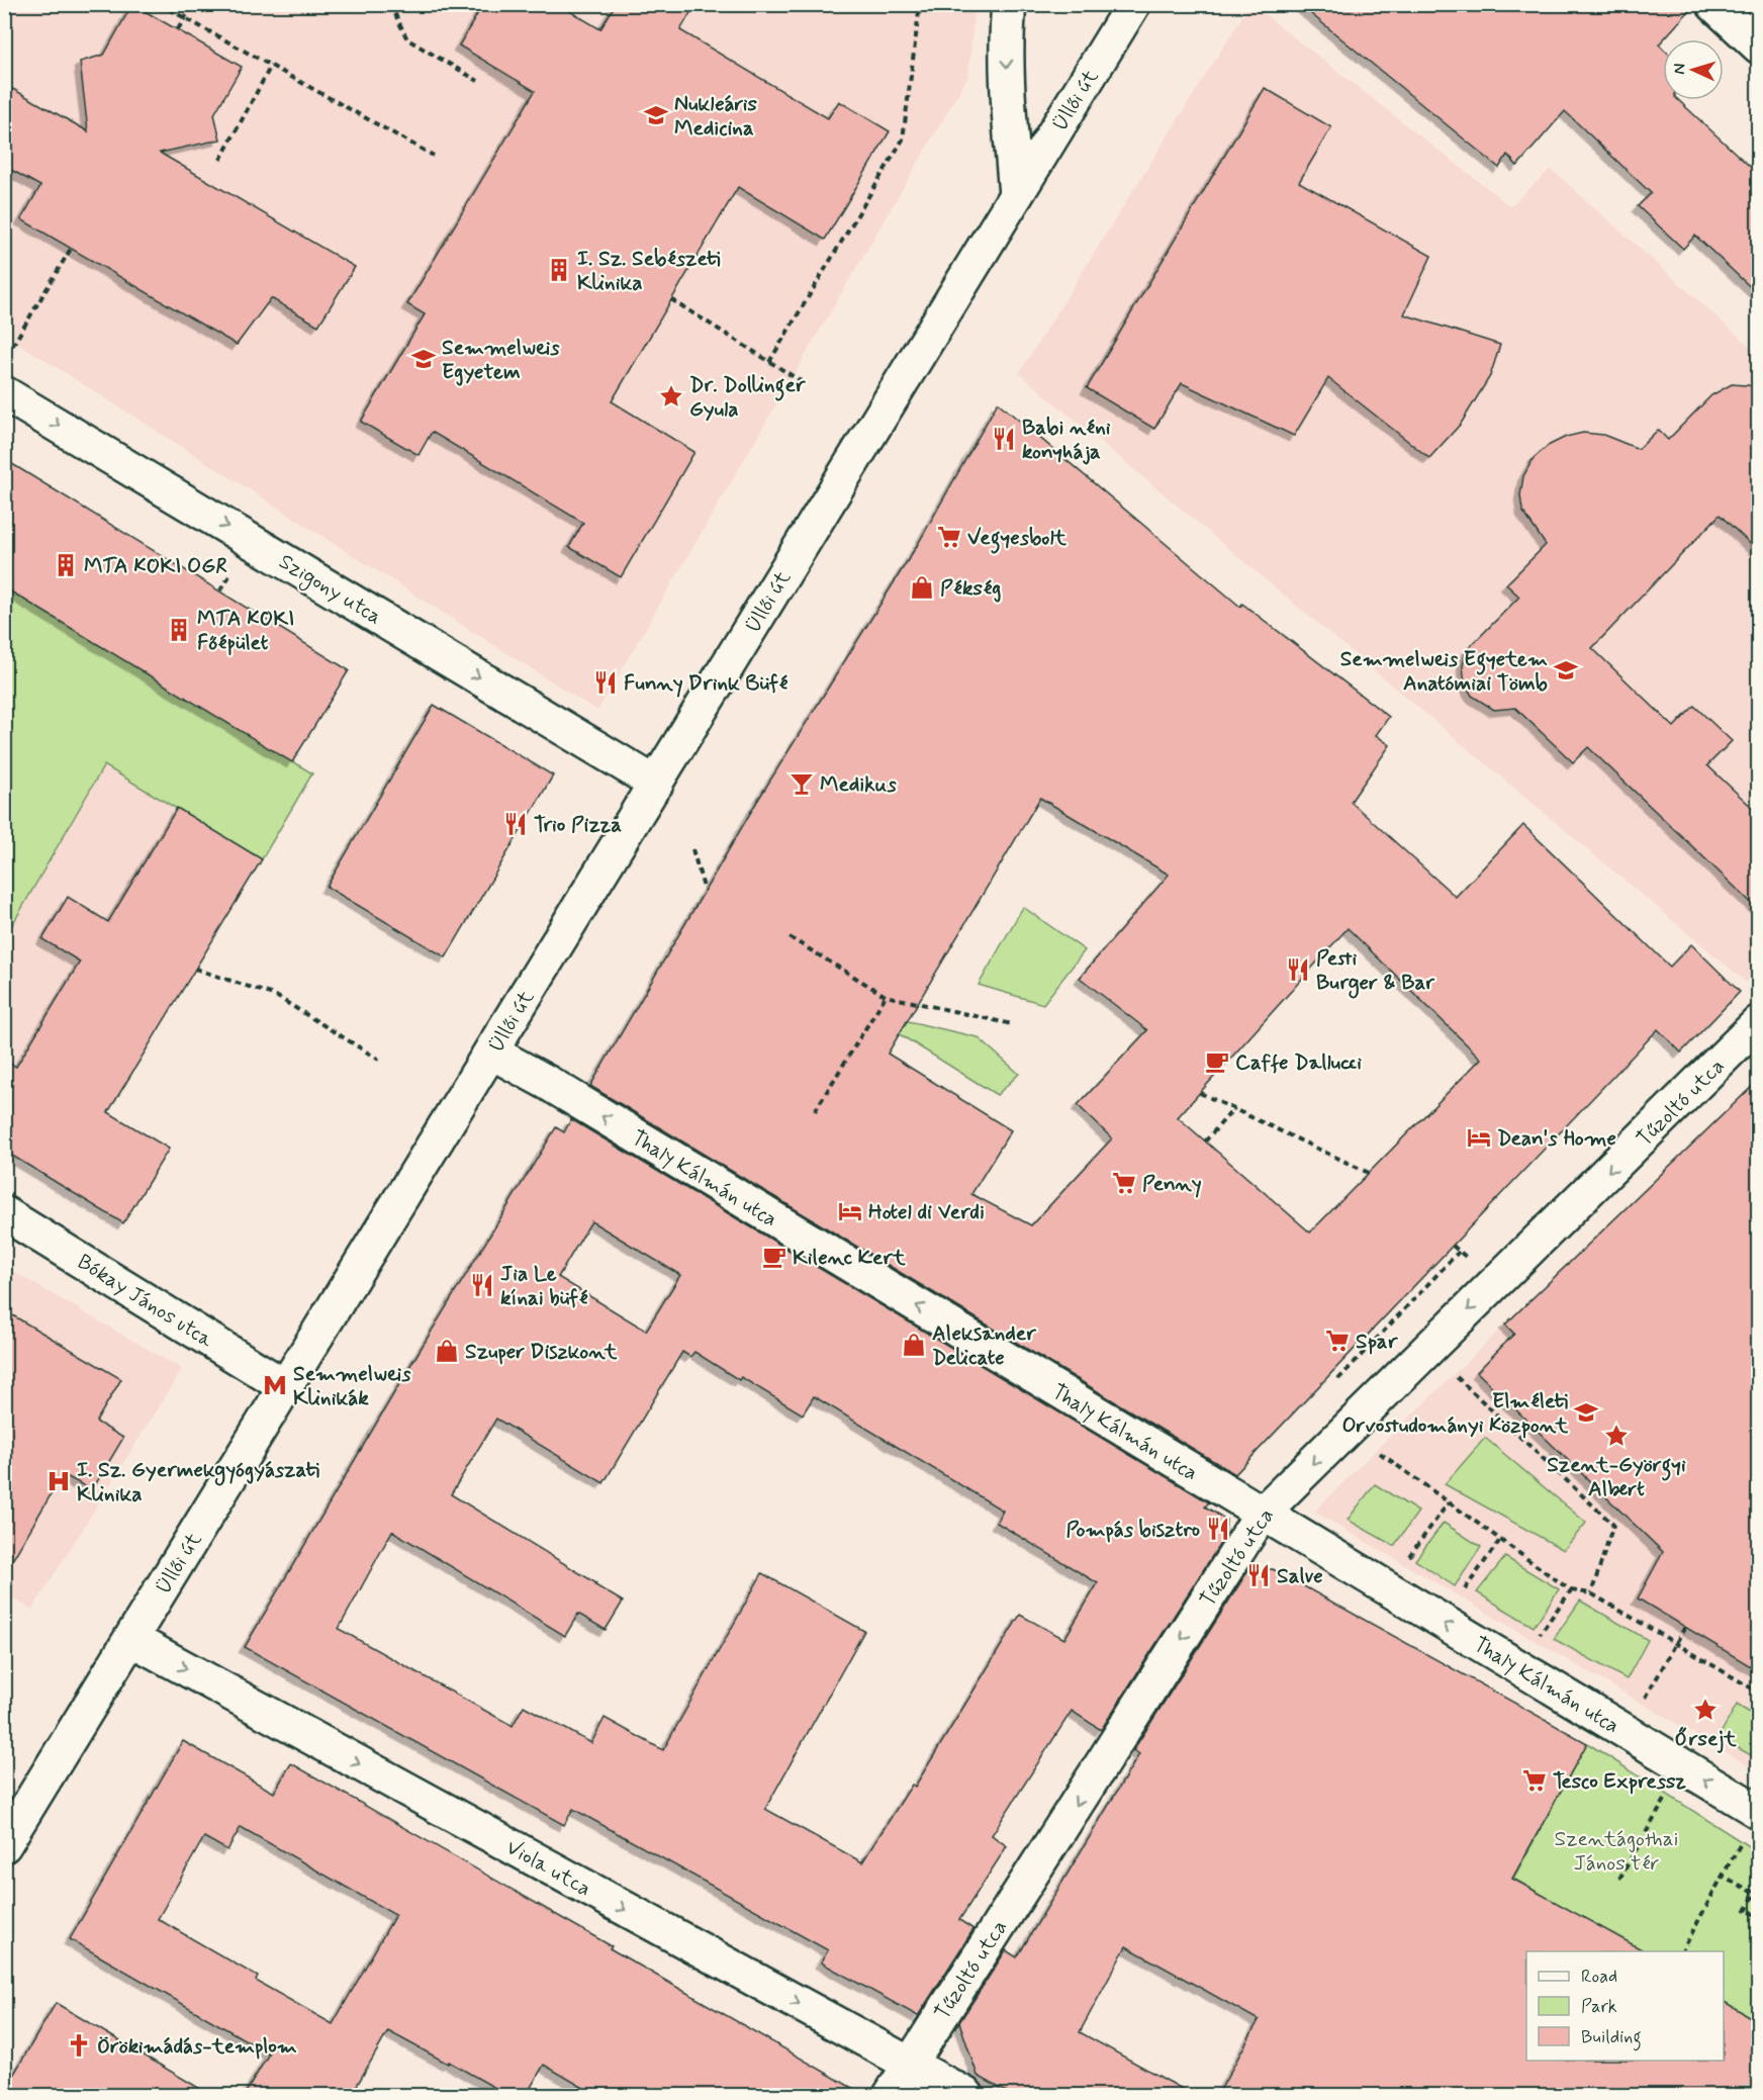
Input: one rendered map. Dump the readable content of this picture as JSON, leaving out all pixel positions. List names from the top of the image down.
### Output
{
  "streets": {
    "street": [
      "Üllői út",
      "Szigony utca",
      "Tűzoltó utca",
      "Thaly Kálmán utca",
      "Bókay János utca",
      "Viola utca"
    ]
  },
  "crossings": [
    ["Üllői út", "Szigony utca"],
    ["Üllői út", "Thaly Kálmán utca"],
    ["Üllői út", "Bókay János utca"],
    ["Üllői út", "Viola utca"],
    ["Tűzoltó utca", "Thaly Kálmán utca"],
    ["Tűzoltó utca", "Viola utca"]
  ],
  "one_way": [
    "Szigony utca",
    "Tűzoltó utca",
    "Thaly Kálmán utca",
    "Viola utca"
  ],
  "parks": ["Szentágothai János tér"],
  "places": {
    "school or university": [
      "Nukleáris Medicina",
      "Semmelweis Egyetem",
      "Semmelweis Egyetem Anatómiai Tömb",
      "Elméleti Orvostudományi Központ"
    ],
    "building": ["I. Sz. Sebészeti Klinika", "MTA KOKI OGR", "MTA KOKI Főépület"],
    "place": ["Dr. Dollinger Gyula", "Szent-Györgyi Albert", "Őrsejt"],
    "restaurant": [
      "Babi néni konyhája",
      "Funny Drink Büfé",
      "Trio Pizza",
      "Pesti Burger & Bar",
      "Jia Le kínai büfé",
      "Pompás bisztro",
      "Salve"
    ],
    "supermarket": [
      "Vegyesbolt",
      "Penny",
      "Spar",
      "Tesco Expressz"
    ],
    "shop": ["Pékség", "Aleksander Delicate", "Szuper Diszkont"],
    "bar": ["Medikus"],
    "cafe": ["Caffe Dallucci", "Kilenc Kert"],
    "hotel": ["Dean's Home", "Hotel di Verdi"],
    "metro station": ["Semmelweis Klinikák"],
    "hospital": ["I. Sz. Gyermekgyógyászati Klinika"],
    "church": ["Örökimádás-templom"]
  },
  "legend": ["Road", "Park", "Building"],
  "north": "left"
}
